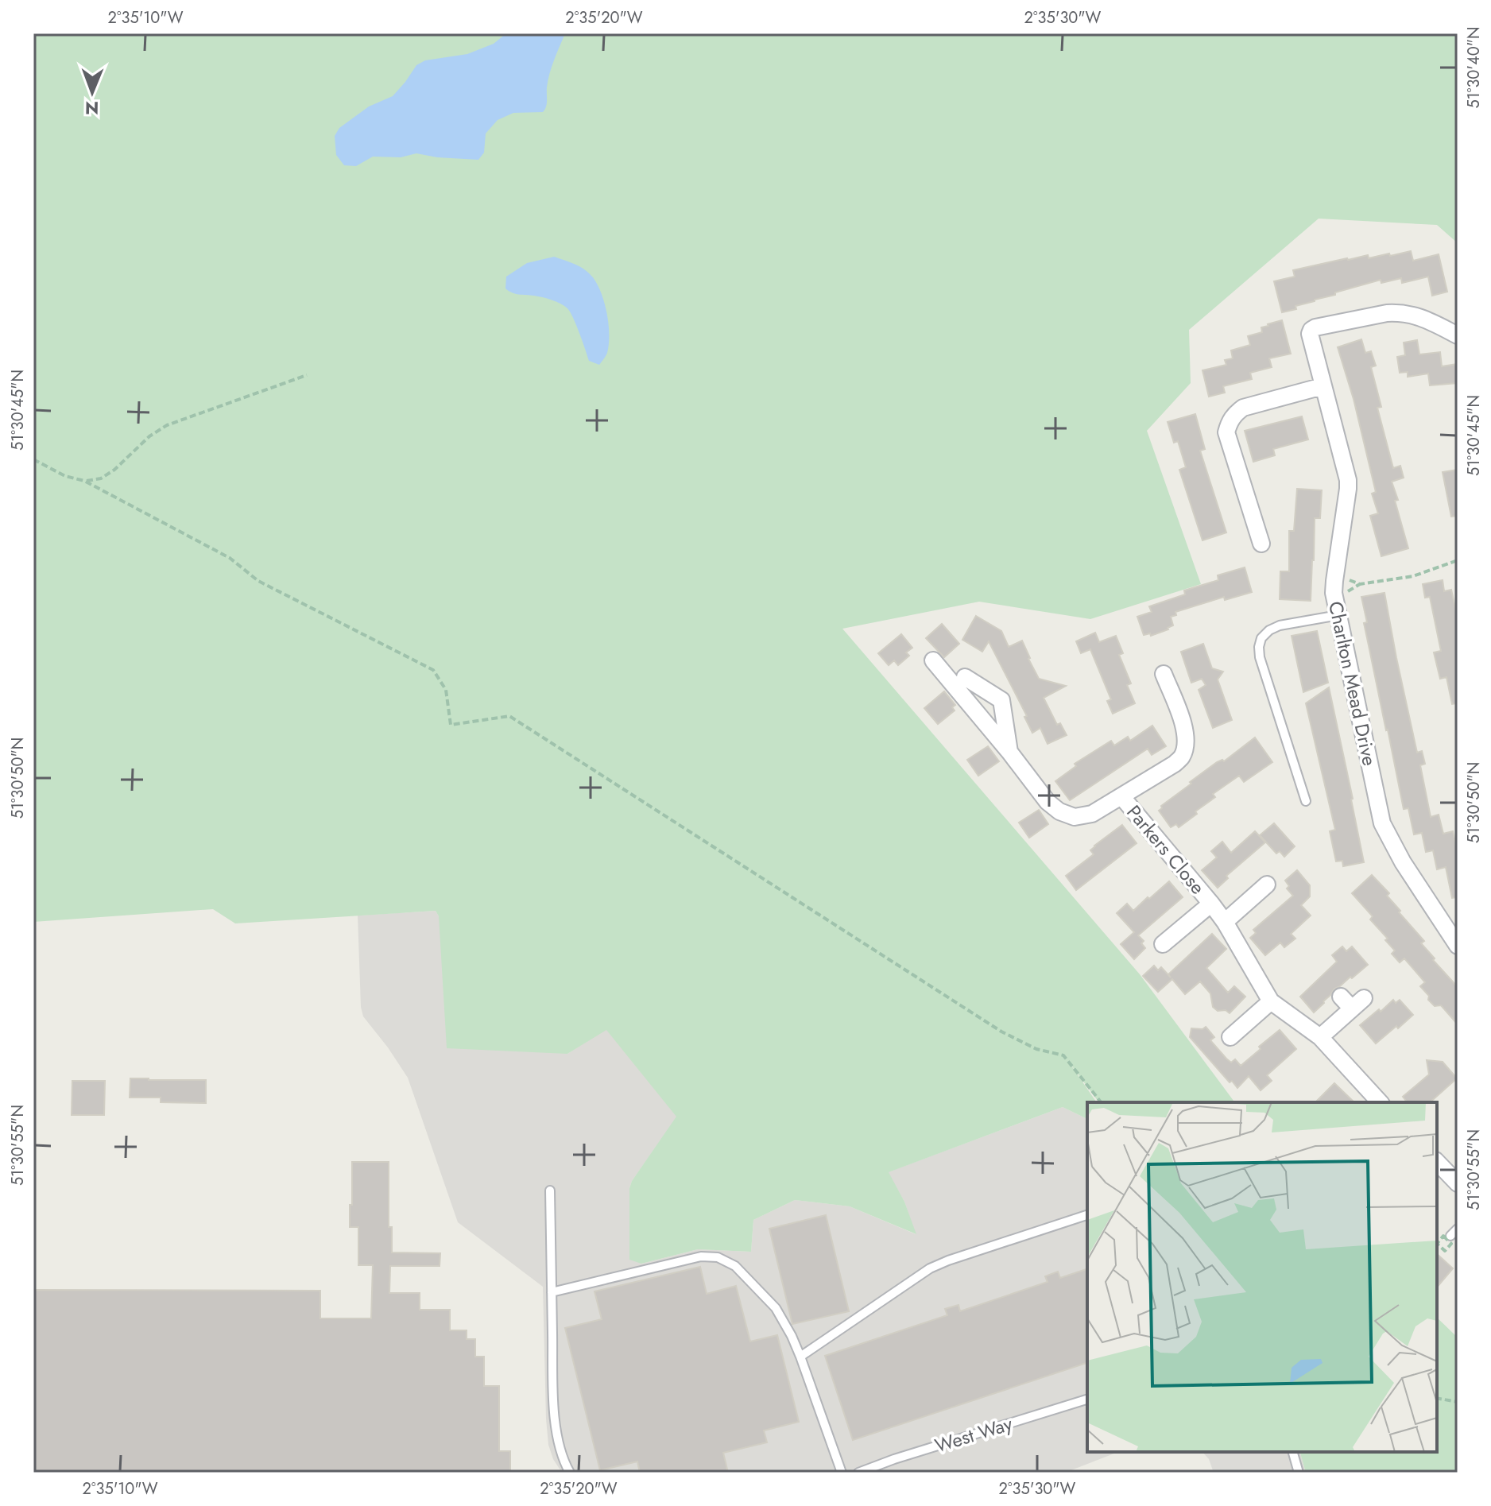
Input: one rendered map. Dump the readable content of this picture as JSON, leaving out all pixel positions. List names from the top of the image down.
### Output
{
  "streets": {
    "street": ["Charlton Mead Drive", "Parkers Close"],
    "lane": ["West Way"]
  },
  "north": "bottom",
  "coordinates": [
    "2°35'10\"W",
    "2°35'20\"W",
    "2°35'30\"W",
    "51°30'40\"N",
    "51°30'45\"N",
    "51°30'50\"N",
    "51°30'55\"N"
  ]
}
